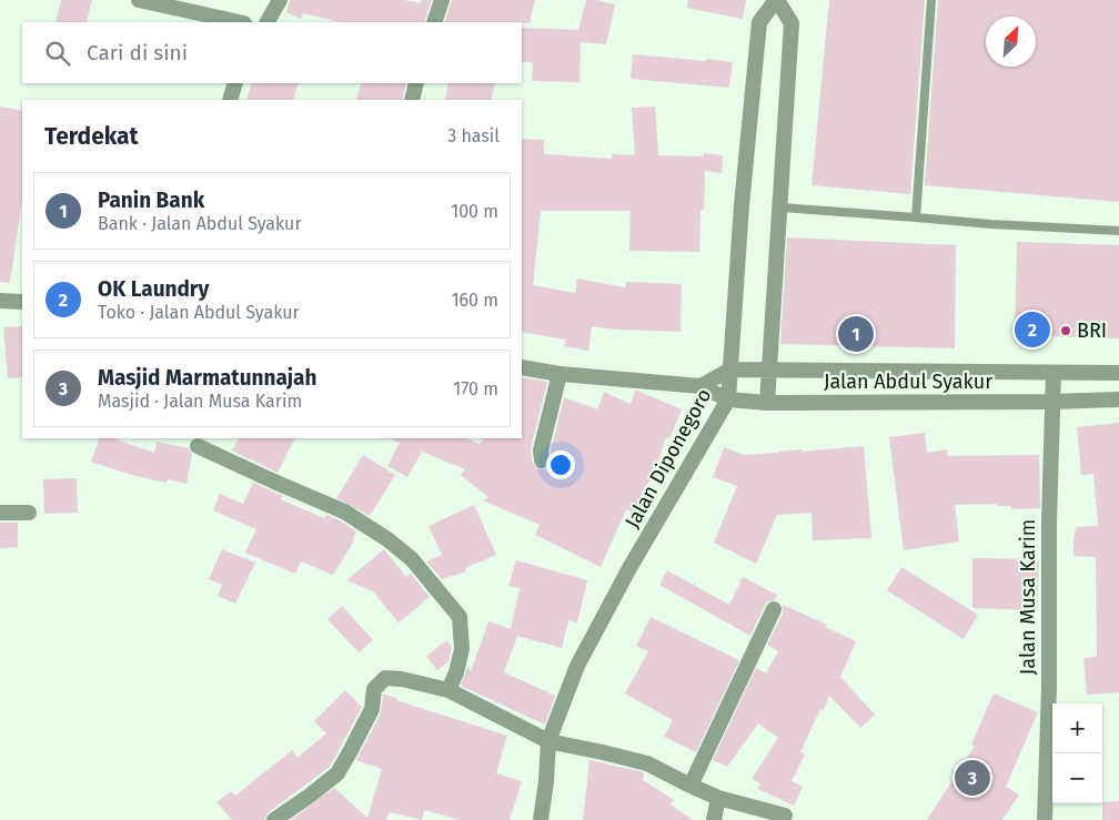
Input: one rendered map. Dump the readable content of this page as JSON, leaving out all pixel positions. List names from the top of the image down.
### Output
{
  "streets": {
    "street": ["Jalan Abdul Syakur", "Jalan Diponegoro", "Jalan Musa Karim"]
  },
  "crossings": [
    ["Jalan Abdul Syakur", "Jalan Diponegoro"],
    ["Jalan Abdul Syakur", "Jalan Musa Karim"]
  ],
  "places": ["BRI"],
  "north": "top right",
  "page": {
    "search": "Cari di sini",
    "heading": ["Terdekat", "3 hasil"],
    "list": [
      {
        "mark": "1",
        "name": "Panin Bank",
        "note": "Bank · Jalan Abdul Syakur",
        "value": "100 m"
      },
      {
        "mark": "2",
        "name": "OK Laundry",
        "note": "Toko · Jalan Abdul Syakur",
        "value": "160 m"
      },
      {
        "mark": "3",
        "name": "Masjid Marmatunnajah",
        "note": "Masjid · Jalan Musa Karim",
        "value": "170 m"
      }
    ],
    "pins": ["2", "1", "3"],
    "map_buttons": ["+", "−"]
  }
}
